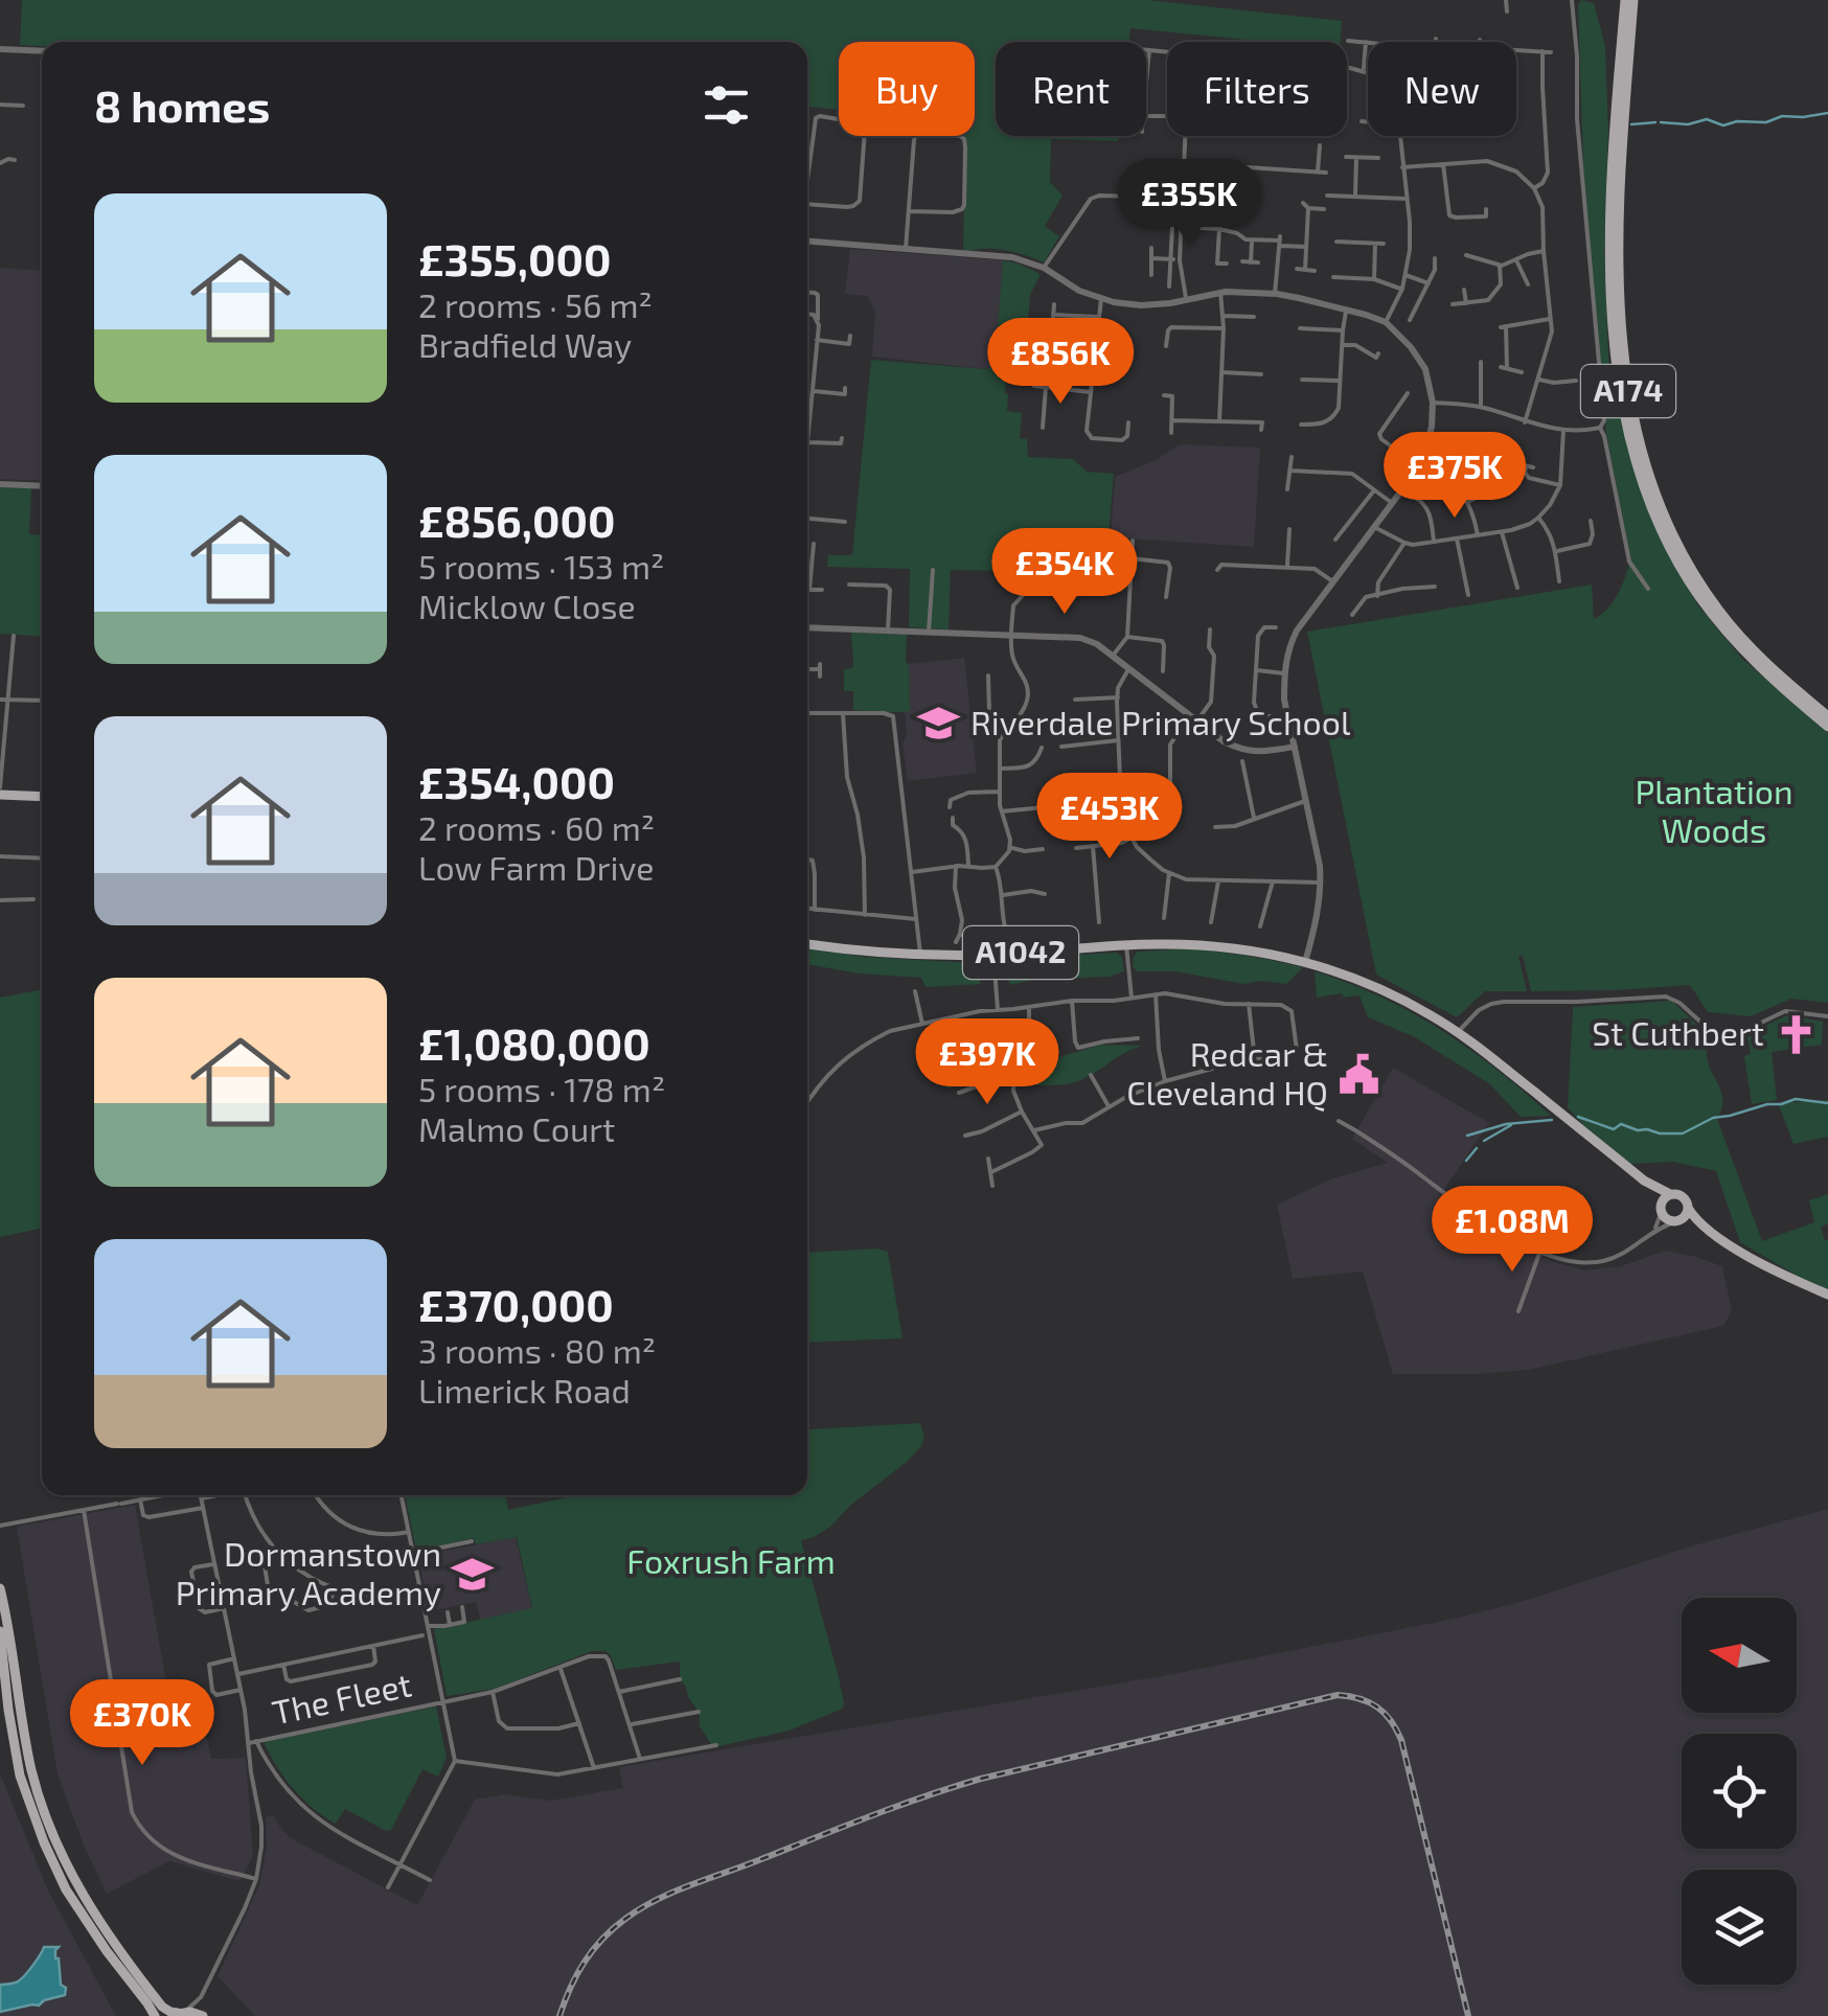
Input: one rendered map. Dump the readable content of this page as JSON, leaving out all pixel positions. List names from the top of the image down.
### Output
{
  "streets": {
    "main road": ["A174", "A1042"],
    "street": ["The Fleet"]
  },
  "parks": ["Plantation Woods", "Foxrush Farm"],
  "places": {
    "school or university": ["Riverdale Primary School", "Dormanstown Primary Academy"],
    "church": ["St Cuthbert"],
    "public building": ["Redcar & Cleveland HQ"]
  },
  "north": "left",
  "page": {
    "chip": [
      "Buy",
      "Rent",
      "Filters",
      "New"
    ],
    "heading": "8 homes",
    "price": [
      "£355K",
      "£856K",
      "£375K",
      "£354K",
      "£453K",
      "£397K",
      "£1.08M",
      "£370K"
    ],
    "list": [
      {
        "name": "£355,000",
        "note": "2 rooms · 56 m² · Bradfield Way"
      },
      {
        "name": "£856,000",
        "note": "5 rooms · 153 m² · Micklow Close"
      },
      {
        "name": "£354,000",
        "note": "2 rooms · 60 m² · Low Farm Drive"
      },
      {
        "name": "£1,080,000",
        "note": "5 rooms · 178 m² · Malmo Court"
      },
      {
        "name": "£370,000",
        "note": "3 rooms · 80 m² · Limerick Road"
      }
    ]
  }
}
